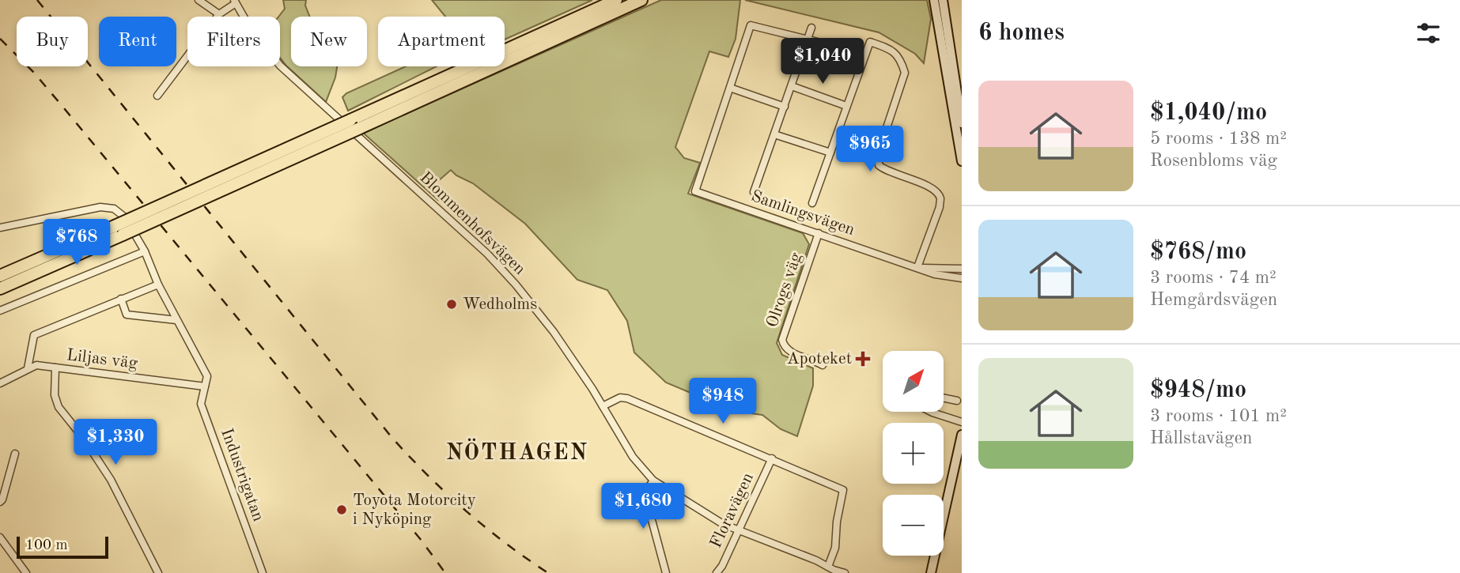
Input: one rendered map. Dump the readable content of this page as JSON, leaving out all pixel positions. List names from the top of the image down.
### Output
{
  "streets": {
    "street": [
      "Samlingsvägen",
      "Blommenhofsvägen",
      "Olrogs väg",
      "Liljas väg",
      "Industrigatan",
      "Floravägen"
    ]
  },
  "crossings": [
    ["Samlingsvägen", "Olrogs väg"],
    ["Blommenhofsvägen", "Floravägen"],
    ["Liljas väg", "Industrigatan"]
  ],
  "districts": ["NÖTHAGEN"],
  "places": {
    "other": ["Wedholms", "Toyota Motorcity i Nyköping"],
    "health": ["Apoteket"]
  },
  "scale_bar": "100 m",
  "north": "top right",
  "page": {
    "heading": "6 homes",
    "chip": [
      "Buy",
      "Rent",
      "Filters",
      "New",
      "Apartment"
    ],
    "price": [
      "$1,040",
      "$965",
      "$768",
      "$948",
      "$1,330",
      "$1,680"
    ],
    "list": [
      {
        "name": "$1,040/mo",
        "note": "5 rooms · 138 m² · Rosenbloms väg"
      },
      {
        "name": "$768/mo",
        "note": "3 rooms · 74 m² · Hemgårdsvägen"
      },
      {
        "name": "$948/mo",
        "note": "3 rooms · 101 m² · Hållstavägen"
      }
    ],
    "map_buttons": ["+", "−"],
    "scale": "100 m"
  }
}
